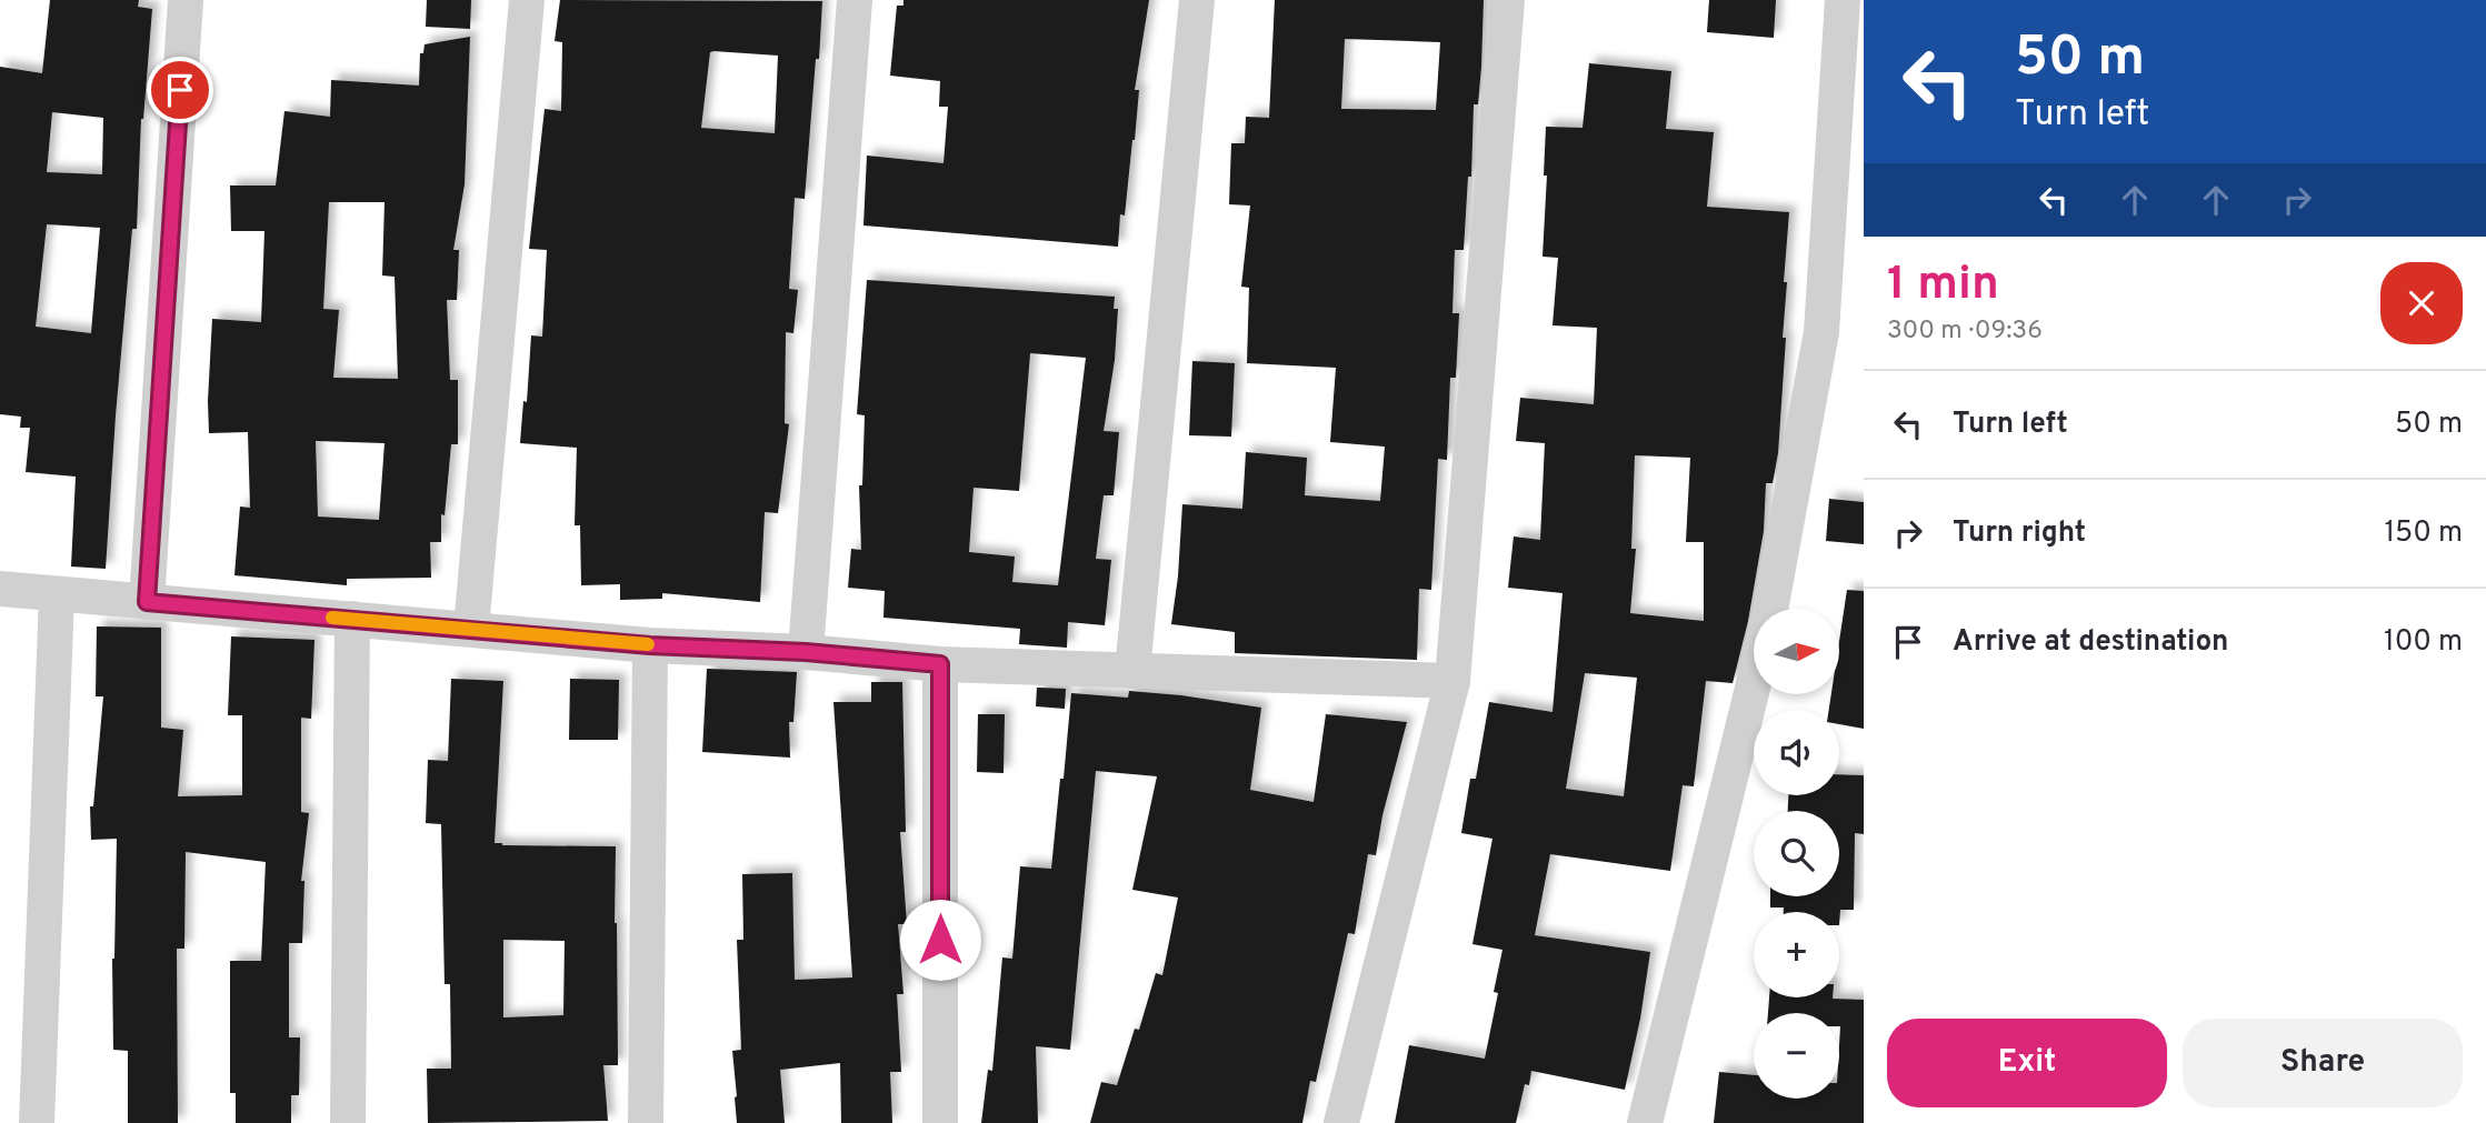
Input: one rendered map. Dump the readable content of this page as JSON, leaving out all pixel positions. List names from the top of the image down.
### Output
{
  "north": "right",
  "page": {
    "turn": ["50 m", "Turn left"],
    "heading": ["1 min", "300 m · 09:36"],
    "list": [
      {
        "name": "Turn left",
        "value": "50 m"
      },
      {
        "name": "Turn right",
        "value": "150 m"
      },
      {
        "name": "Arrive at destination",
        "value": "100 m"
      }
    ],
    "map_buttons": ["+", "−"],
    "buttons": ["Exit", "Share"]
  }
}
